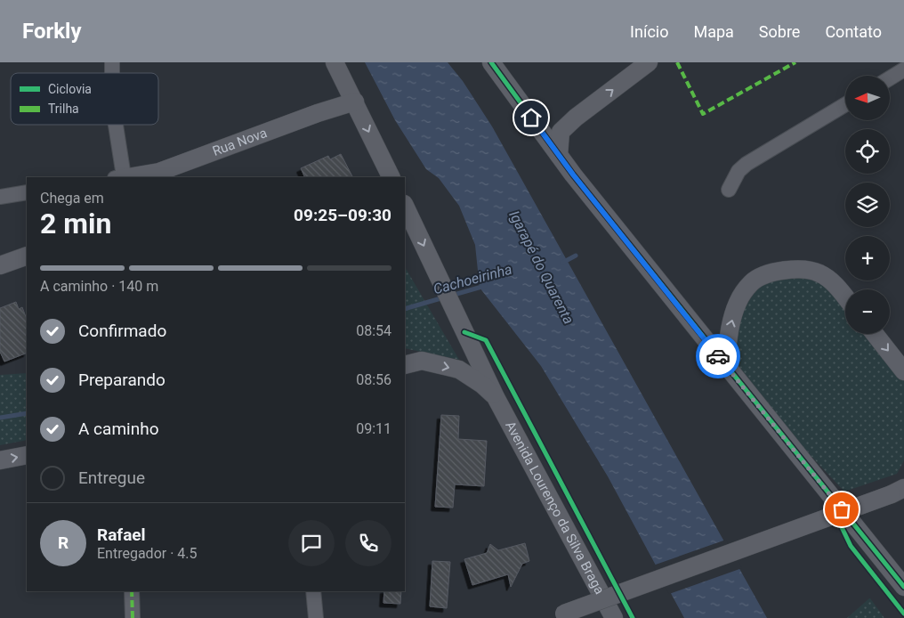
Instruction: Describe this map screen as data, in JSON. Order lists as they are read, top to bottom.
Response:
{
  "streets": {
    "street": ["Rua Nova", "Avenida Lourenço da Silva Braga"]
  },
  "one_way": ["Avenida Lourenço da Silva Braga"],
  "water": ["Igarapé do Quarenta", "Cachoeirinha"],
  "legend": ["Ciclovia", "Trilha"],
  "north": "left",
  "page": {
    "header": "Forkly",
    "nav": [
      "Início",
      "Mapa",
      "Sobre",
      "Contato"
    ],
    "map_buttons": ["+", "−"],
    "heading": ["2 min", "Chega em", "09:25–09:30"],
    "panel": ["Rafael", "Entregador · 4.5"],
    "bar": "A caminho · 140 m",
    "list": [
      ["Confirmado", "08:54"],
      ["Preparando", "08:56"],
      ["A caminho", "09:11"],
      "Entregue"
    ],
    "round": "R"
  }
}
